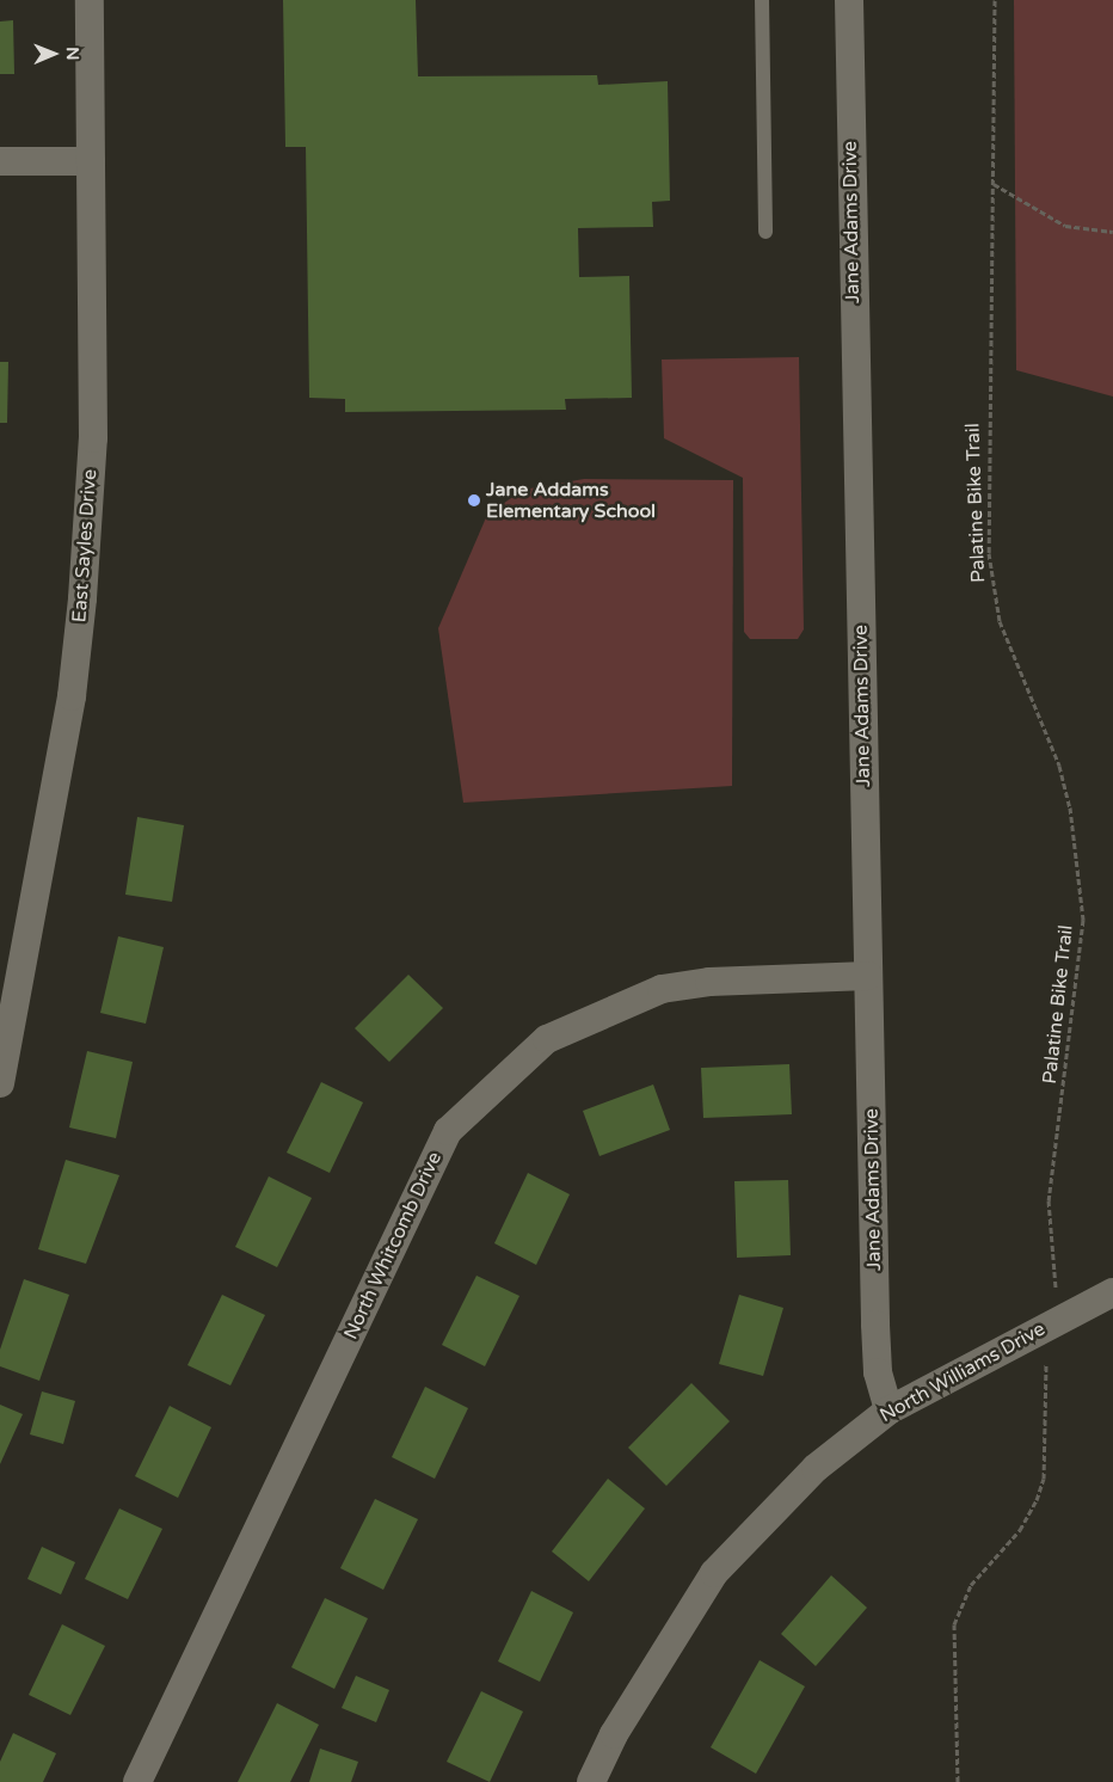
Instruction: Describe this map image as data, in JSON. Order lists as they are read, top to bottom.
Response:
{
  "streets": {
    "street": [
      "Jane Adams Drive",
      "East Sayles Drive",
      "North Whitcomb Drive",
      "North Williams Drive"
    ],
    "path": ["Palatine Bike Trail"]
  },
  "crossings": [
    ["Jane Adams Drive", "North Whitcomb Drive"],
    ["Jane Adams Drive", "North Williams Drive"],
    ["Palatine Bike Trail", "North Williams Drive"]
  ],
  "places": ["Jane Addams Elementary School"],
  "north": "right"
}
